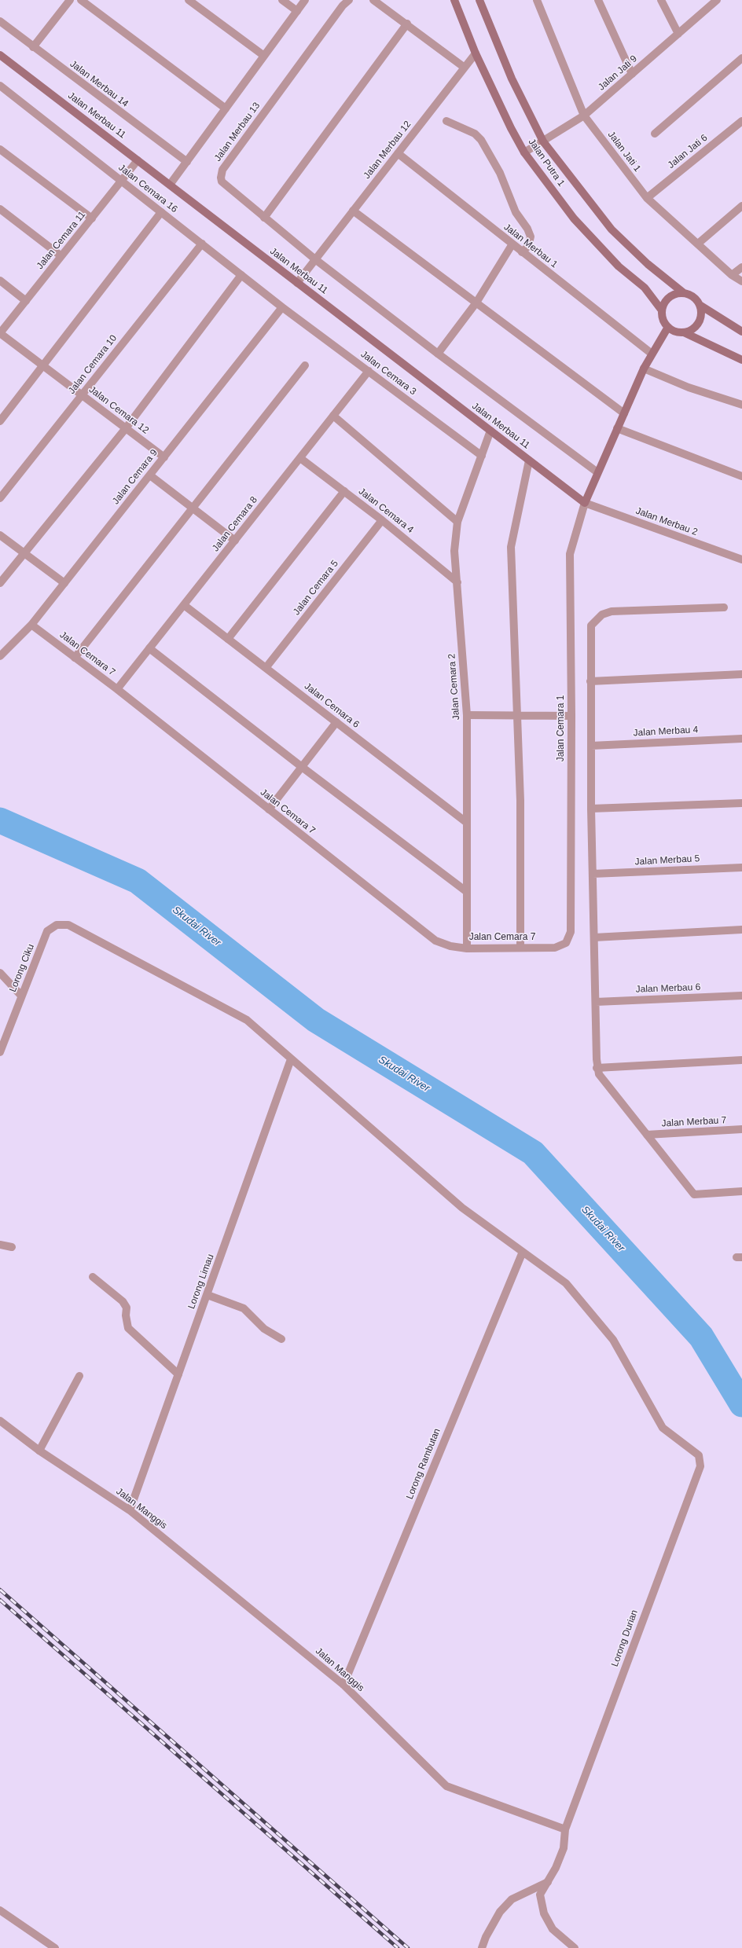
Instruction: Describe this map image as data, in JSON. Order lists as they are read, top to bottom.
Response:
{
  "streets": {
    "main road": ["Jalan Merbau 11", "Jalan Putra 1"],
    "street": [
      "Jalan Jati 9",
      "Jalan Merbau 14",
      "Jalan Merbau 13",
      "Jalan Merbau 12",
      "Jalan Jati 1",
      "Jalan Jati 6",
      "Jalan Cemara 16",
      "Jalan Cemara 11",
      "Jalan Merbau 1",
      "Jalan Cemara 10",
      "Jalan Cemara 3",
      "Jalan Cemara 12",
      "Jalan Cemara 9",
      "Jalan Cemara 4",
      "Jalan Merbau 2",
      "Jalan Cemara 8",
      "Jalan Cemara 5",
      "Jalan Cemara 7",
      "Jalan Cemara 2",
      "Jalan Cemara 6",
      "Jalan Cemara 1",
      "Jalan Merbau 4",
      "Jalan Merbau 5",
      "Lorong Ciku",
      "Jalan Merbau 6",
      "Jalan Merbau 7",
      "Lorong Limau",
      "Lorong Rambutan",
      "Jalan Manggis",
      "Lorong Durian"
    ]
  },
  "crossings": [
    ["Jalan Jati 9", "Jalan Jati 1"],
    ["Jalan Jati 9", "Jalan Putra 1"],
    ["Jalan Merbau 11", "Jalan Merbau 12"],
    ["Jalan Merbau 11", "Jalan Cemara 11"],
    ["Jalan Merbau 11", "Jalan Merbau 2"],
    ["Jalan Merbau 11", "Jalan Cemara 2"],
    ["Jalan Merbau 11", "Jalan Cemara 1"],
    ["Jalan Merbau 13", "Jalan Merbau 12"],
    ["Jalan Merbau 12", "Jalan Putra 1"],
    ["Jalan Merbau 12", "Jalan Merbau 1"],
    ["Jalan Jati 1", "Jalan Jati 6"],
    ["Jalan Cemara 16", "Jalan Cemara 11"],
    ["Jalan Cemara 16", "Jalan Cemara 10"],
    ["Jalan Cemara 16", "Jalan Cemara 3"],
    ["Jalan Cemara 16", "Jalan Cemara 9"],
    ["Jalan Cemara 11", "Jalan Cemara 12"],
    ["Jalan Cemara 10", "Jalan Cemara 12"],
    ["Jalan Cemara 3", "Jalan Cemara 9"],
    ["Jalan Cemara 3", "Jalan Cemara 8"],
    ["Jalan Cemara 3", "Jalan Cemara 2"],
    ["Jalan Cemara 12", "Jalan Cemara 9"],
    ["Jalan Cemara 9", "Jalan Cemara 7"],
    ["Jalan Cemara 4", "Jalan Cemara 8"],
    ["Jalan Cemara 4", "Jalan Cemara 5"],
    ["Jalan Cemara 4", "Jalan Cemara 2"],
    ["Jalan Merbau 2", "Jalan Cemara 1"],
    ["Jalan Cemara 8", "Jalan Cemara 7"],
    ["Jalan Cemara 8", "Jalan Cemara 6"],
    ["Jalan Cemara 5", "Jalan Cemara 6"],
    ["Jalan Cemara 7", "Jalan Cemara 2"],
    ["Jalan Cemara 7", "Jalan Cemara 1"],
    ["Jalan Cemara 2", "Jalan Cemara 6"],
    ["Lorong Ciku", "Lorong Limau"],
    ["Lorong Limau", "Jalan Manggis"],
    ["Lorong Rambutan", "Jalan Manggis"],
    ["Lorong Rambutan", "Lorong Durian"],
    ["Jalan Manggis", "Lorong Durian"]
  ],
  "water": ["Skudai River"]
}
